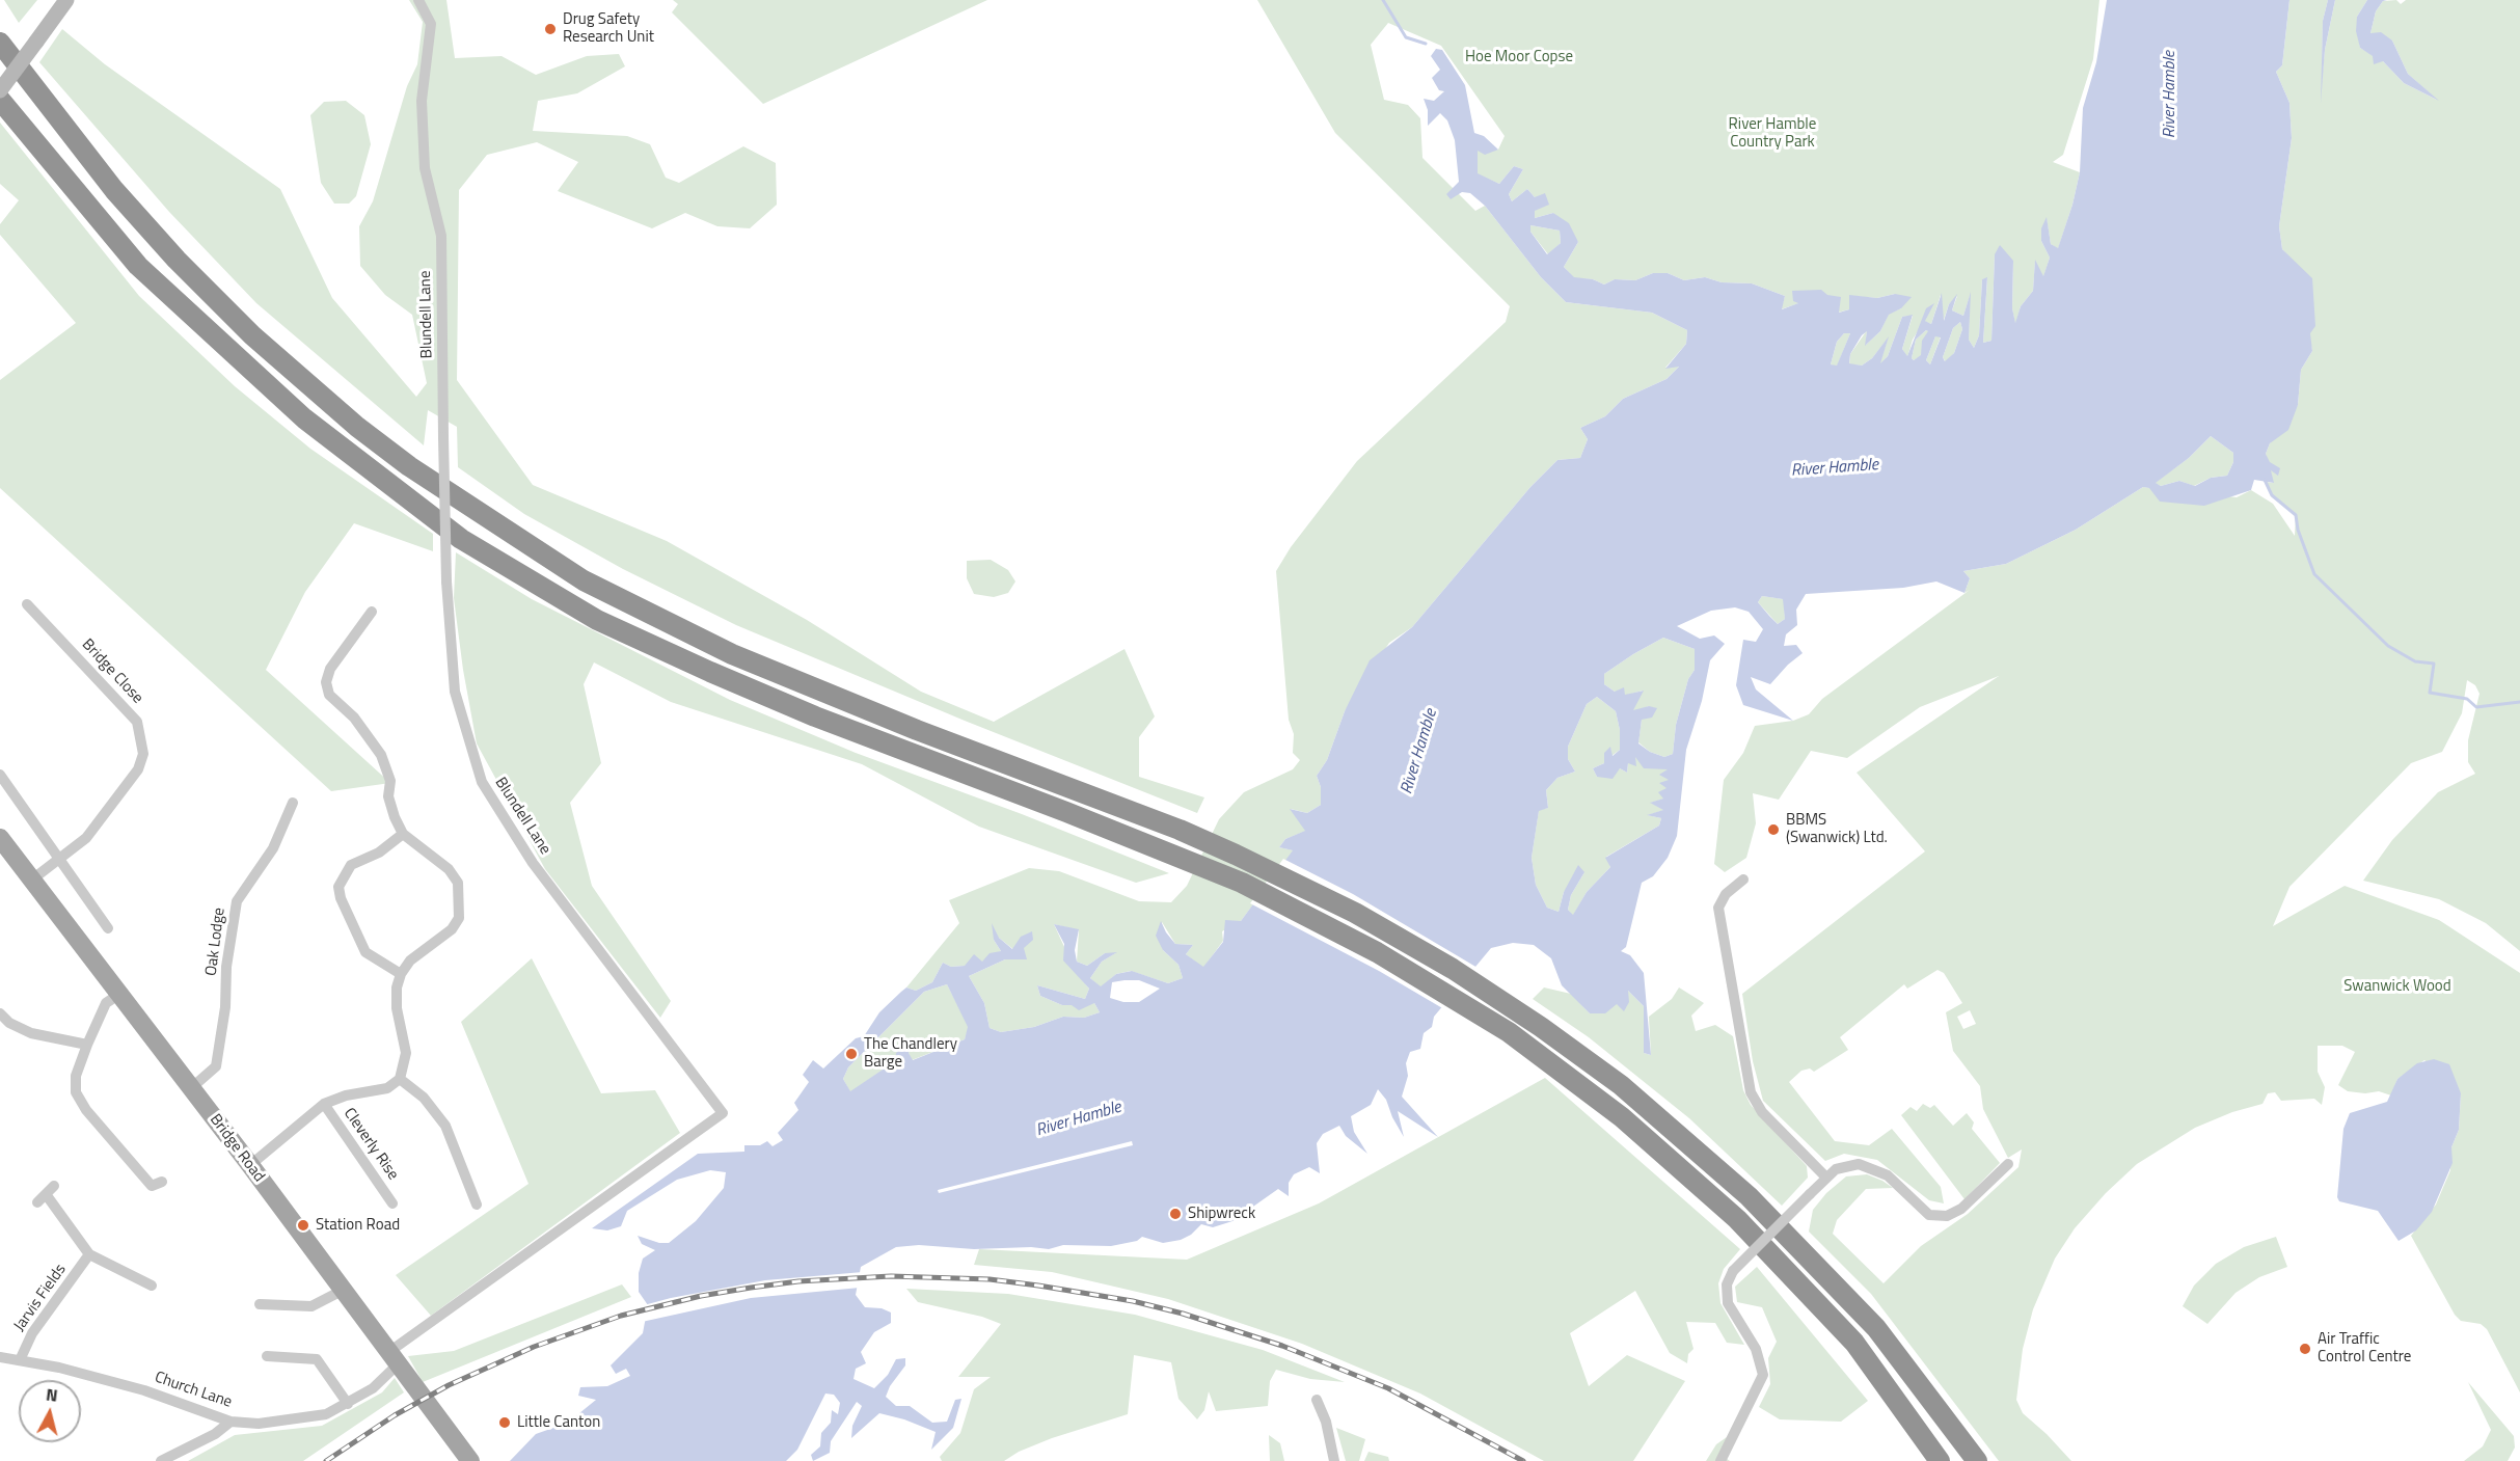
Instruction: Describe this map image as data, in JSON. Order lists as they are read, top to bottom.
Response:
{
  "streets": {
    "main road": ["Bridge Road"],
    "street": [
      "Blundell Lane",
      "Bridge Close",
      "Oak Lodge",
      "Cleverly Rise",
      "Jarvis Fields",
      "Church Lane"
    ]
  },
  "crossings": [
    ["Blundell Lane", "Bridge Road"],
    ["Blundell Lane", "Church Lane"],
    ["Bridge Close", "Bridge Road"],
    ["Oak Lodge", "Bridge Road"],
    ["Cleverly Rise", "Bridge Road"],
    ["Bridge Road", "Church Lane"],
    ["Jarvis Fields", "Church Lane"]
  ],
  "water": ["River Hamble"],
  "parks": ["Hoe Moor Copse", "River Hamble Country Park", "Swanwick Wood"],
  "places": [
    "Drug Safety Research Unit",
    "BBMS (Swanwick) Ltd.",
    "The Chandlery Barge",
    "Shipwreck",
    "Station Road",
    "Air Traffic Control Centre",
    "Little Canton"
  ],
  "north": "top"
}
